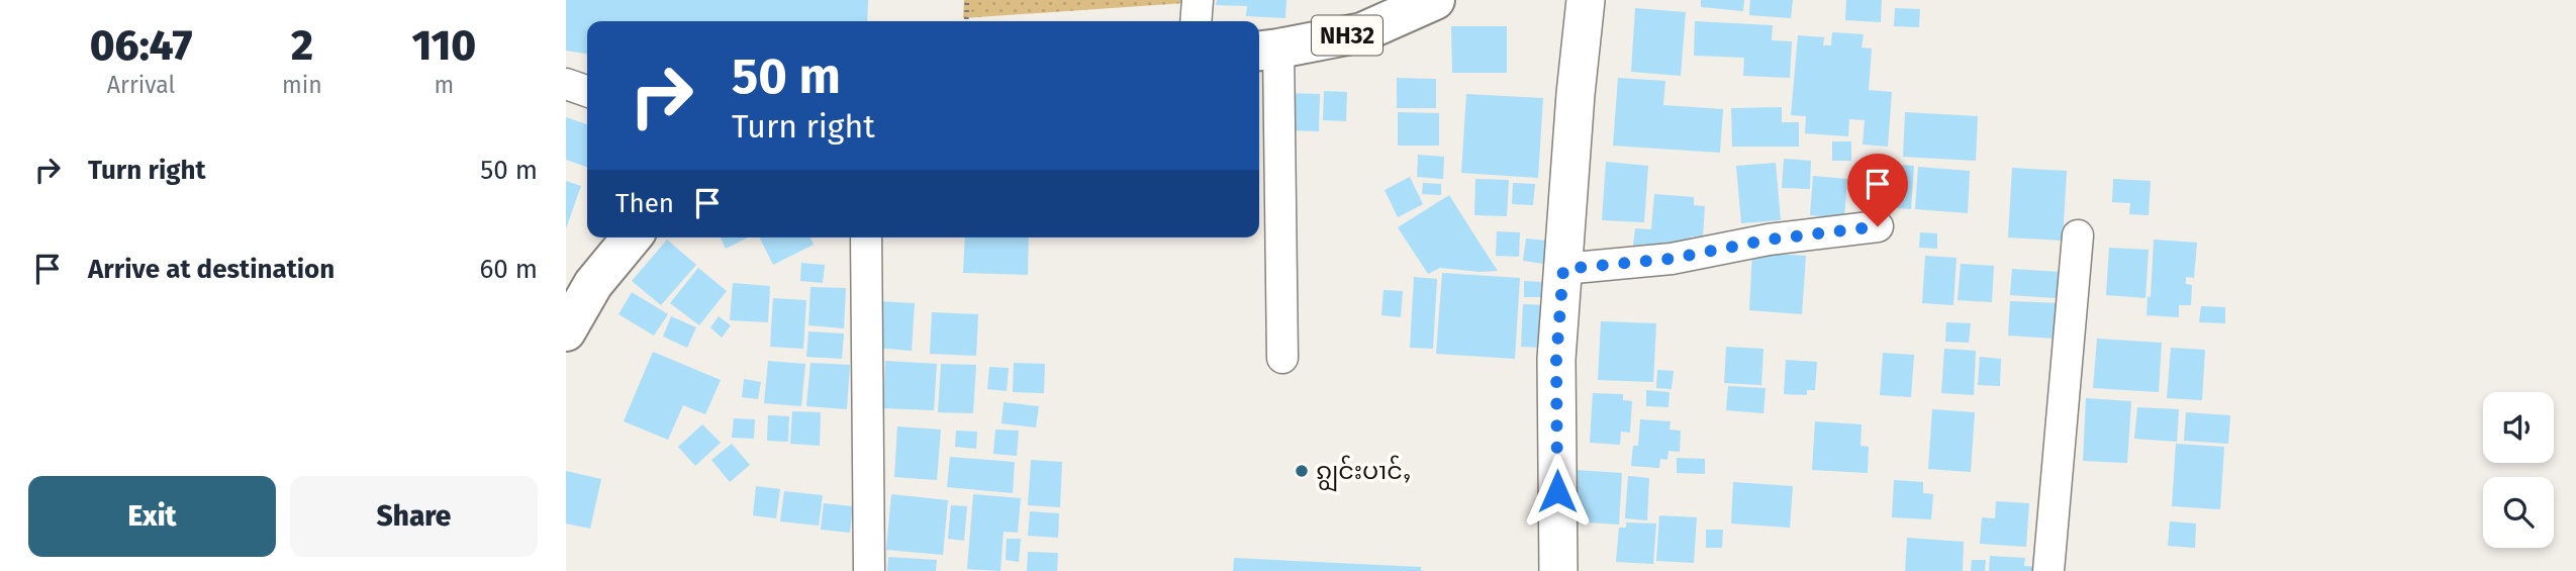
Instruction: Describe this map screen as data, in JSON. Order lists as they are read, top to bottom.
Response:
{
  "streets": {
    "highway": ["NH32"]
  },
  "places": ["ၵျွင်းပၢင်ႇ"],
  "page": {
    "eta": [
      "06:47",
      "Arrival",
      "2",
      "min",
      "110",
      "m"
    ],
    "turn": ["50 m", "Turn right"],
    "list": [
      {
        "name": "Turn right",
        "value": "50 m"
      },
      {
        "name": "Arrive at destination",
        "value": "60 m"
      }
    ],
    "then": "Then",
    "buttons": ["Exit", "Share"]
  }
}
